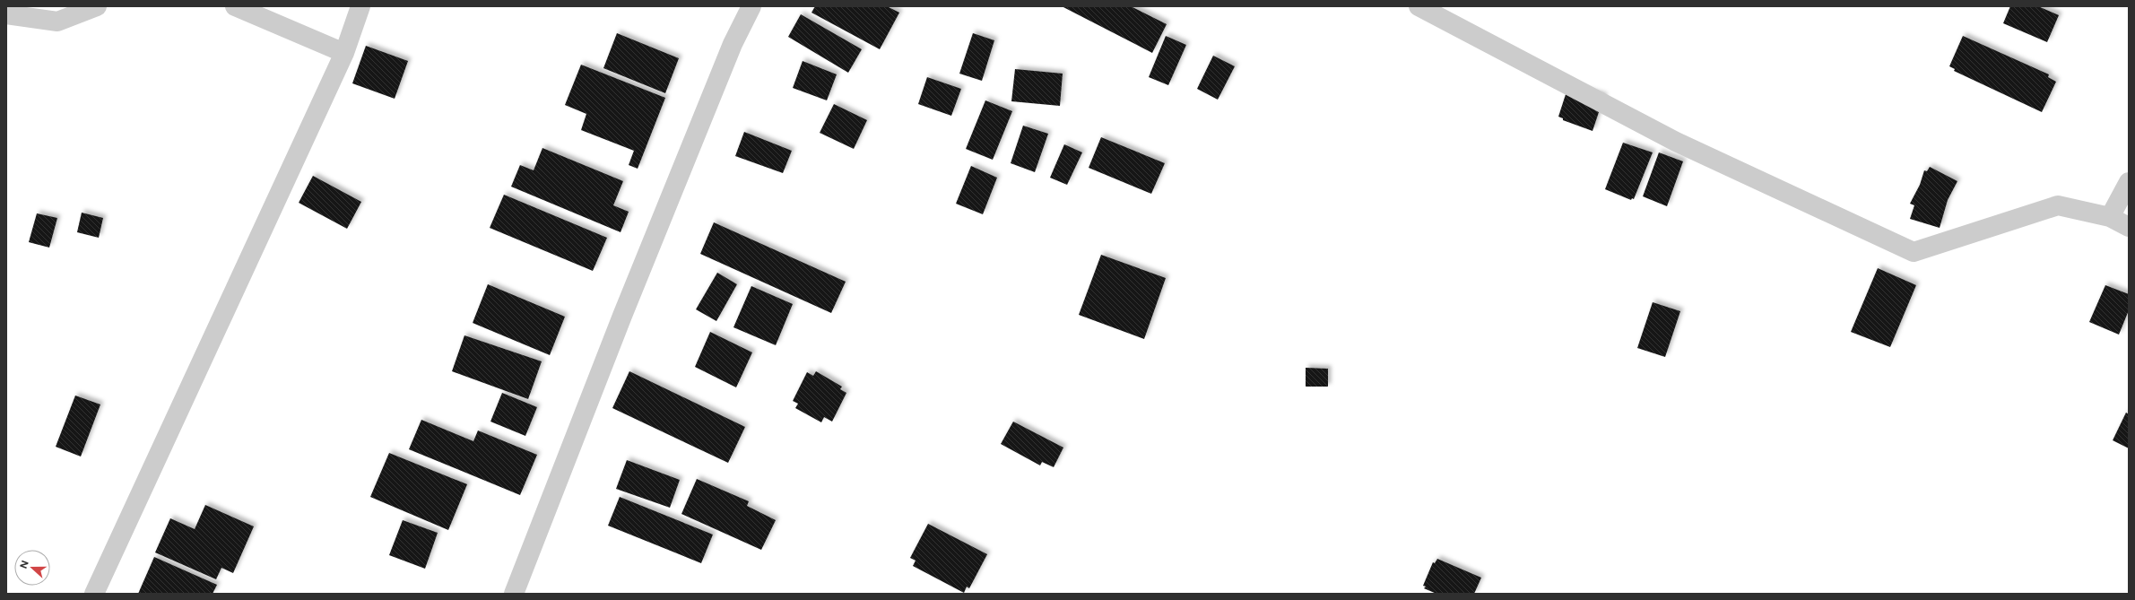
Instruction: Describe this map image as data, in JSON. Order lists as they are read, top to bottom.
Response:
{
  "north": "left"
}
